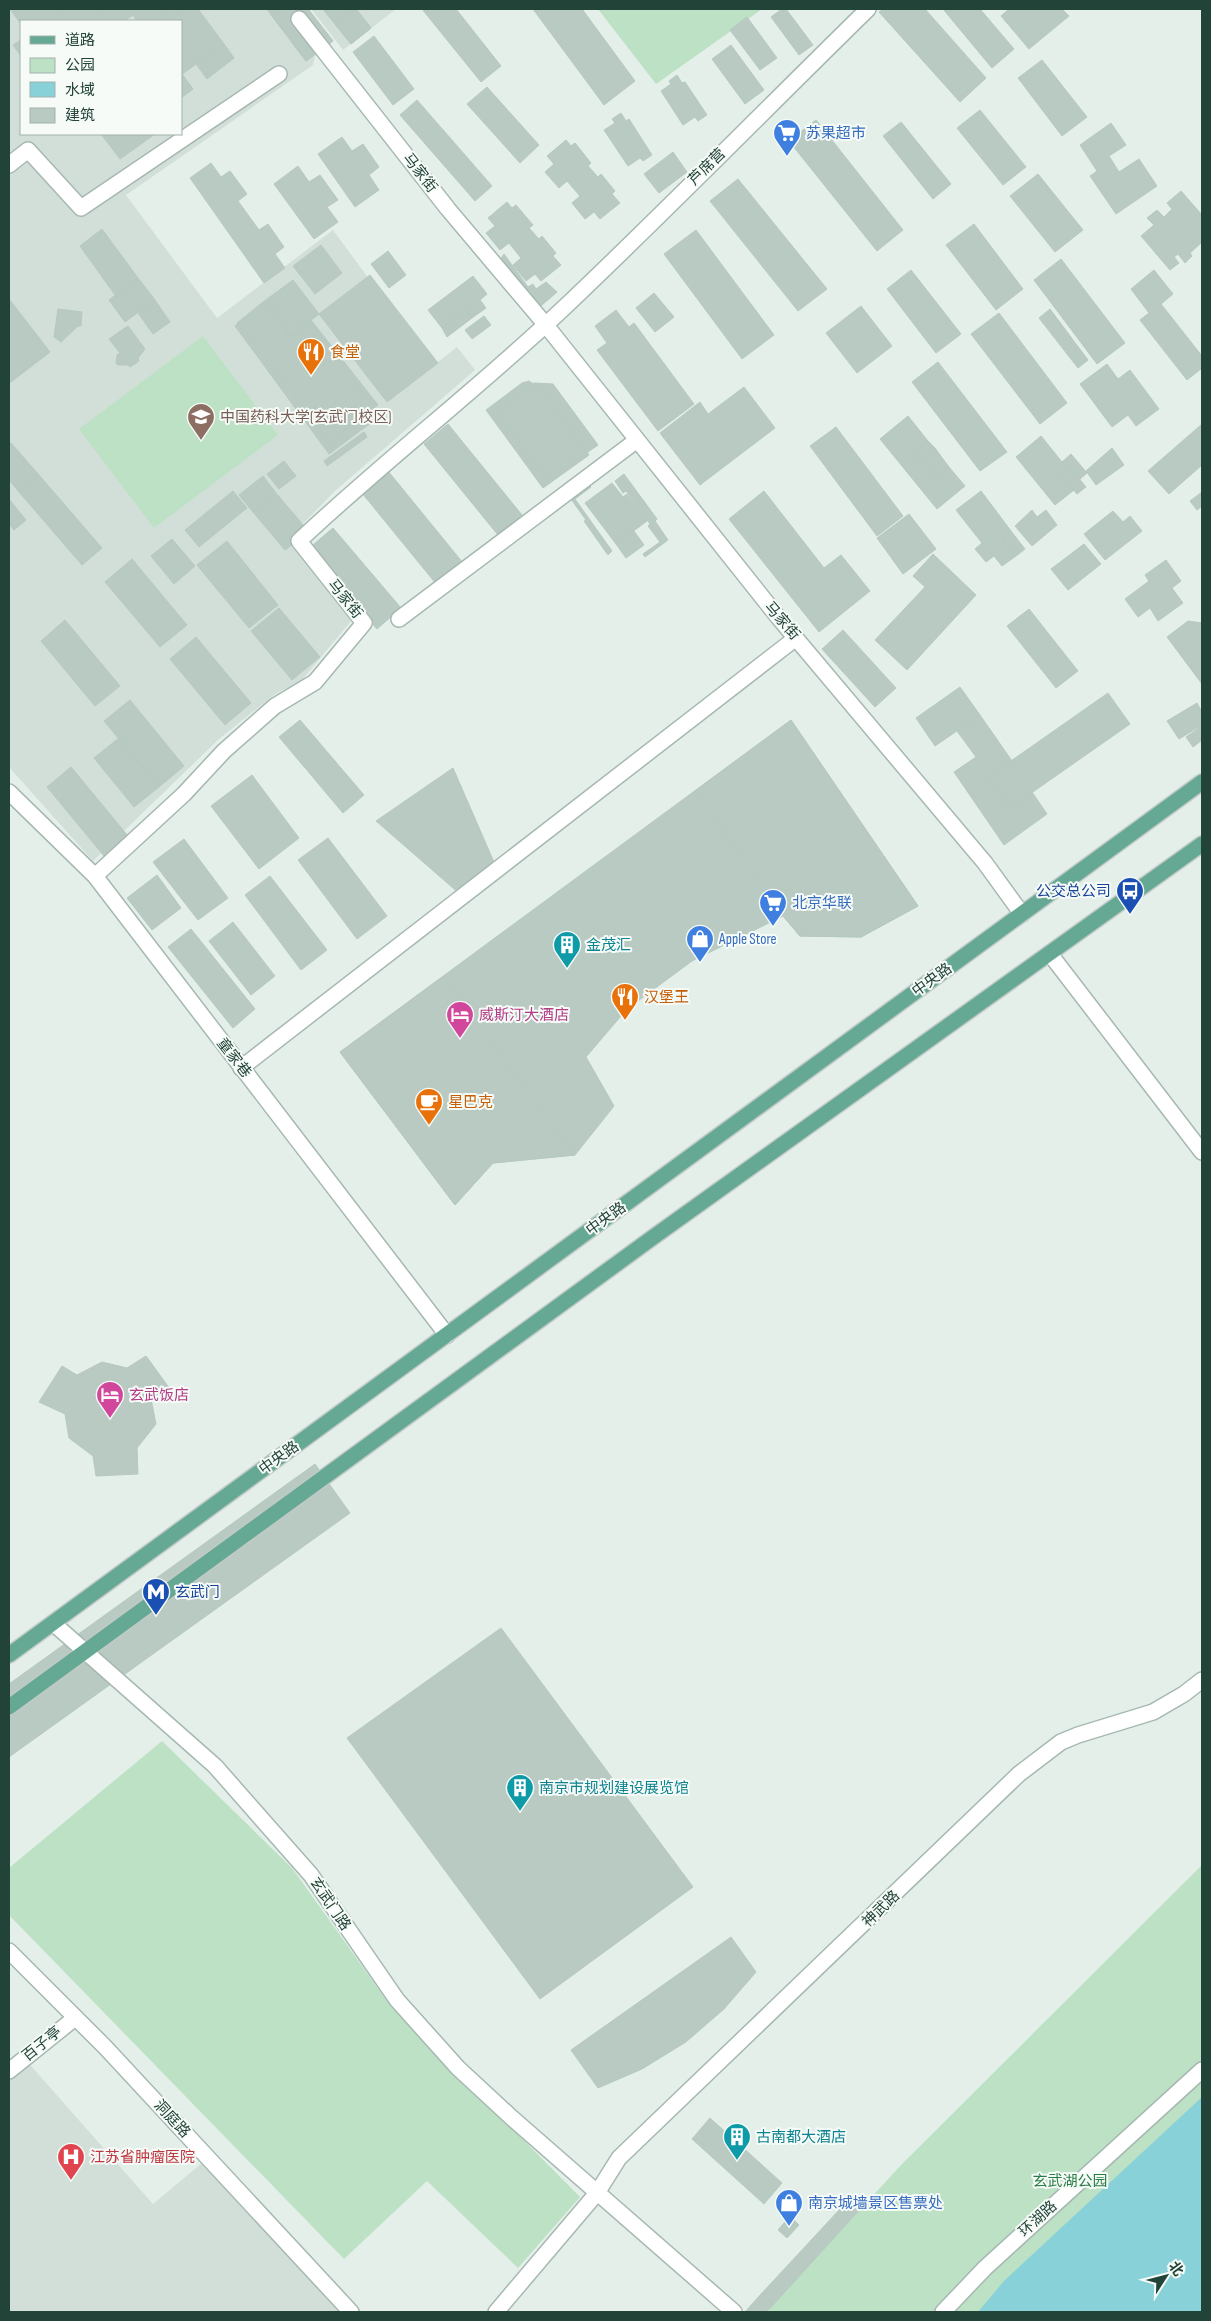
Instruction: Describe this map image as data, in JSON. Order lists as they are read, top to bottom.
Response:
{
  "streets": {
    "main road": ["中央路"],
    "street": [
      "芦席营",
      "马家街",
      "童家巷",
      "玄武门路",
      "神武路",
      "百子亭",
      "洞庭路",
      "环湖路"
    ]
  },
  "crossings": [
    ["芦席营", "马家街"],
    ["马家街", "中央路"],
    ["马家街", "童家巷"],
    ["中央路", "童家巷"],
    ["中央路", "玄武门路"],
    ["玄武门路", "神武路"],
    ["百子亭", "洞庭路"]
  ],
  "parks": ["玄武湖公园"],
  "places": {
    "supermarket": ["苏果超市", "北京华联"],
    "restaurant": ["食堂", "汉堡王"],
    "school or university": ["中国药科大学(玄武门校区)"],
    "bus stop": ["公交总公司"],
    "shop": ["Apple Store", "南京城墙景区售票处"],
    "building": ["金茂汇", "南京市规划建设展览馆", "古南都大酒店"],
    "hotel": ["威斯汀大酒店", "玄武饭店"],
    "cafe": ["星巴克"],
    "metro station": ["玄武门"],
    "hospital": ["江苏省肿瘤医院"]
  },
  "legend": [
    "道路",
    "公园",
    "水域",
    "建筑"
  ],
  "north": "top right"
}
